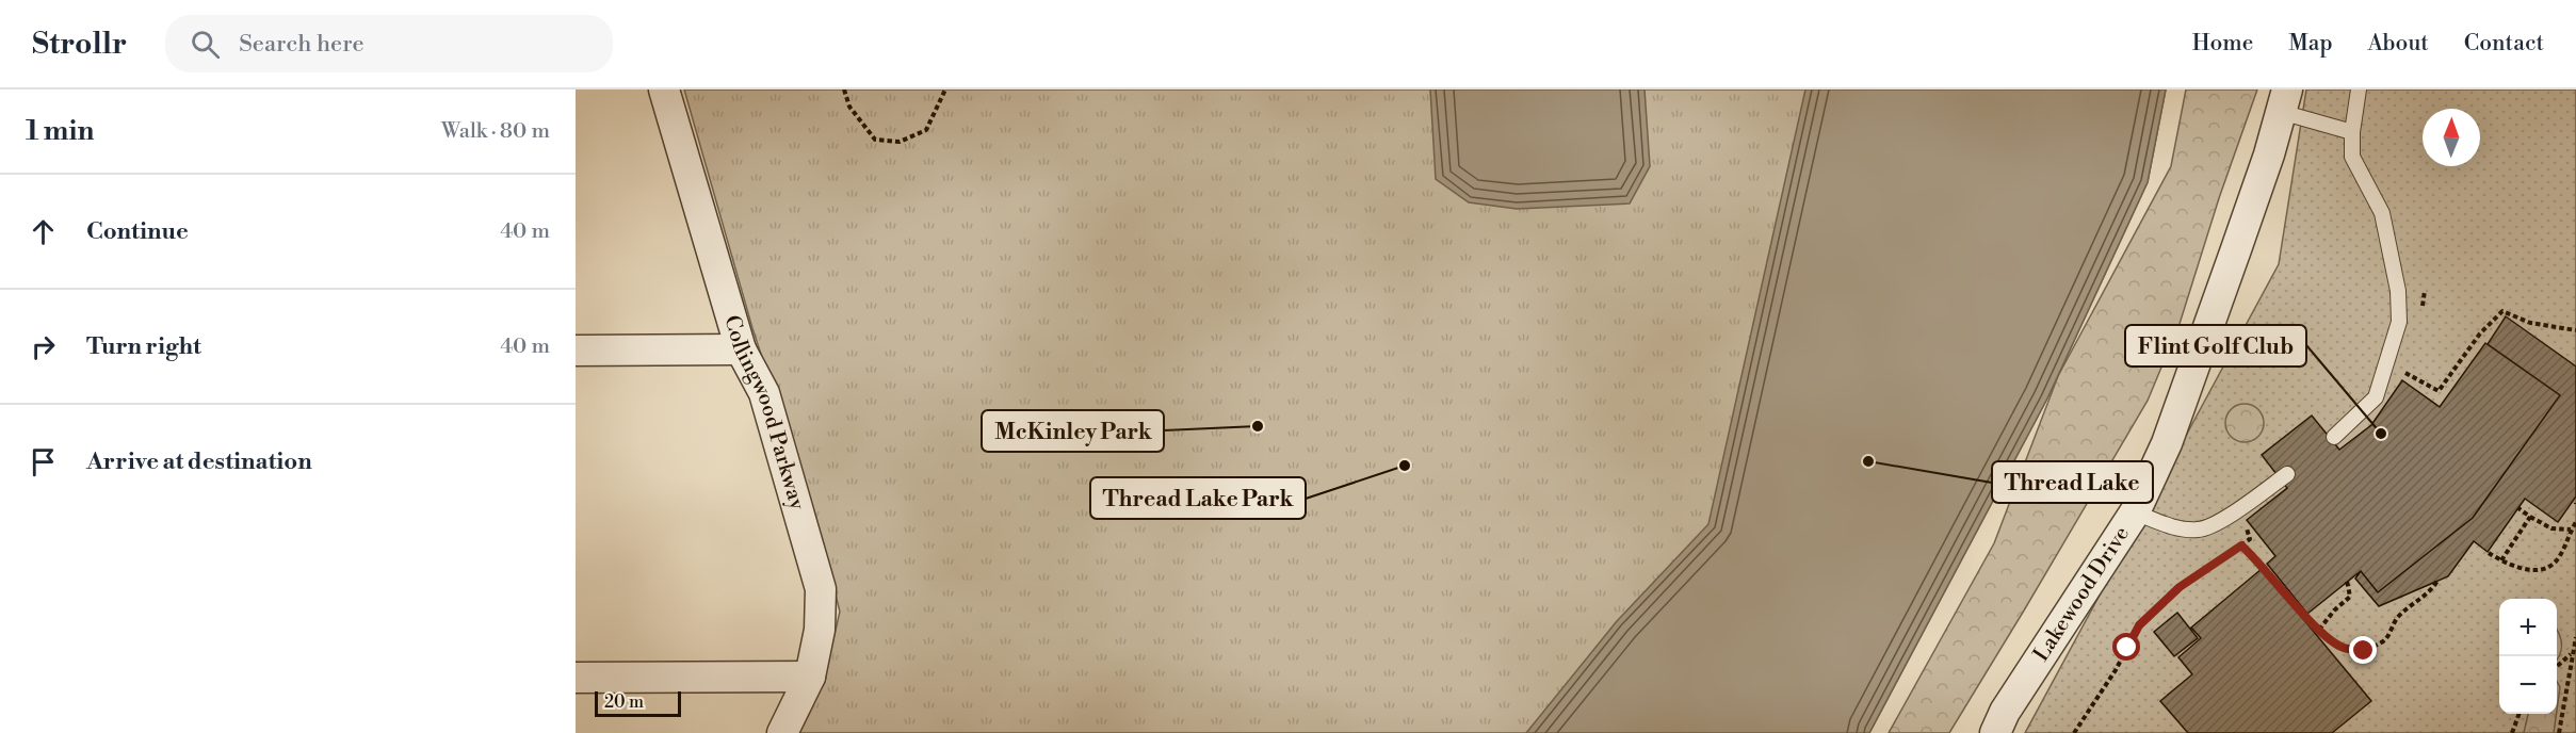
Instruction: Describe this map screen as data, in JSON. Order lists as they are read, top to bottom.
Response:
{
  "streets": {
    "street": ["Collingwood Parkway", "Lakewood Drive"]
  },
  "places": [
    "McKinley Park",
    "Flint Golf Club",
    "Thread Lake",
    "Thread Lake Park"
  ],
  "scale_bar": "20 m",
  "north": "top",
  "page": {
    "header": "Strollr",
    "search": "Search here",
    "nav": [
      "Home",
      "Map",
      "About",
      "Contact"
    ],
    "heading": ["1 min", "Walk · 80 m"],
    "list": [
      ["Continue", "40 m"],
      ["Turn right", "40 m"],
      "Arrive at destination"
    ],
    "map_buttons": ["+", "−"],
    "scale": "20 m"
  }
}
